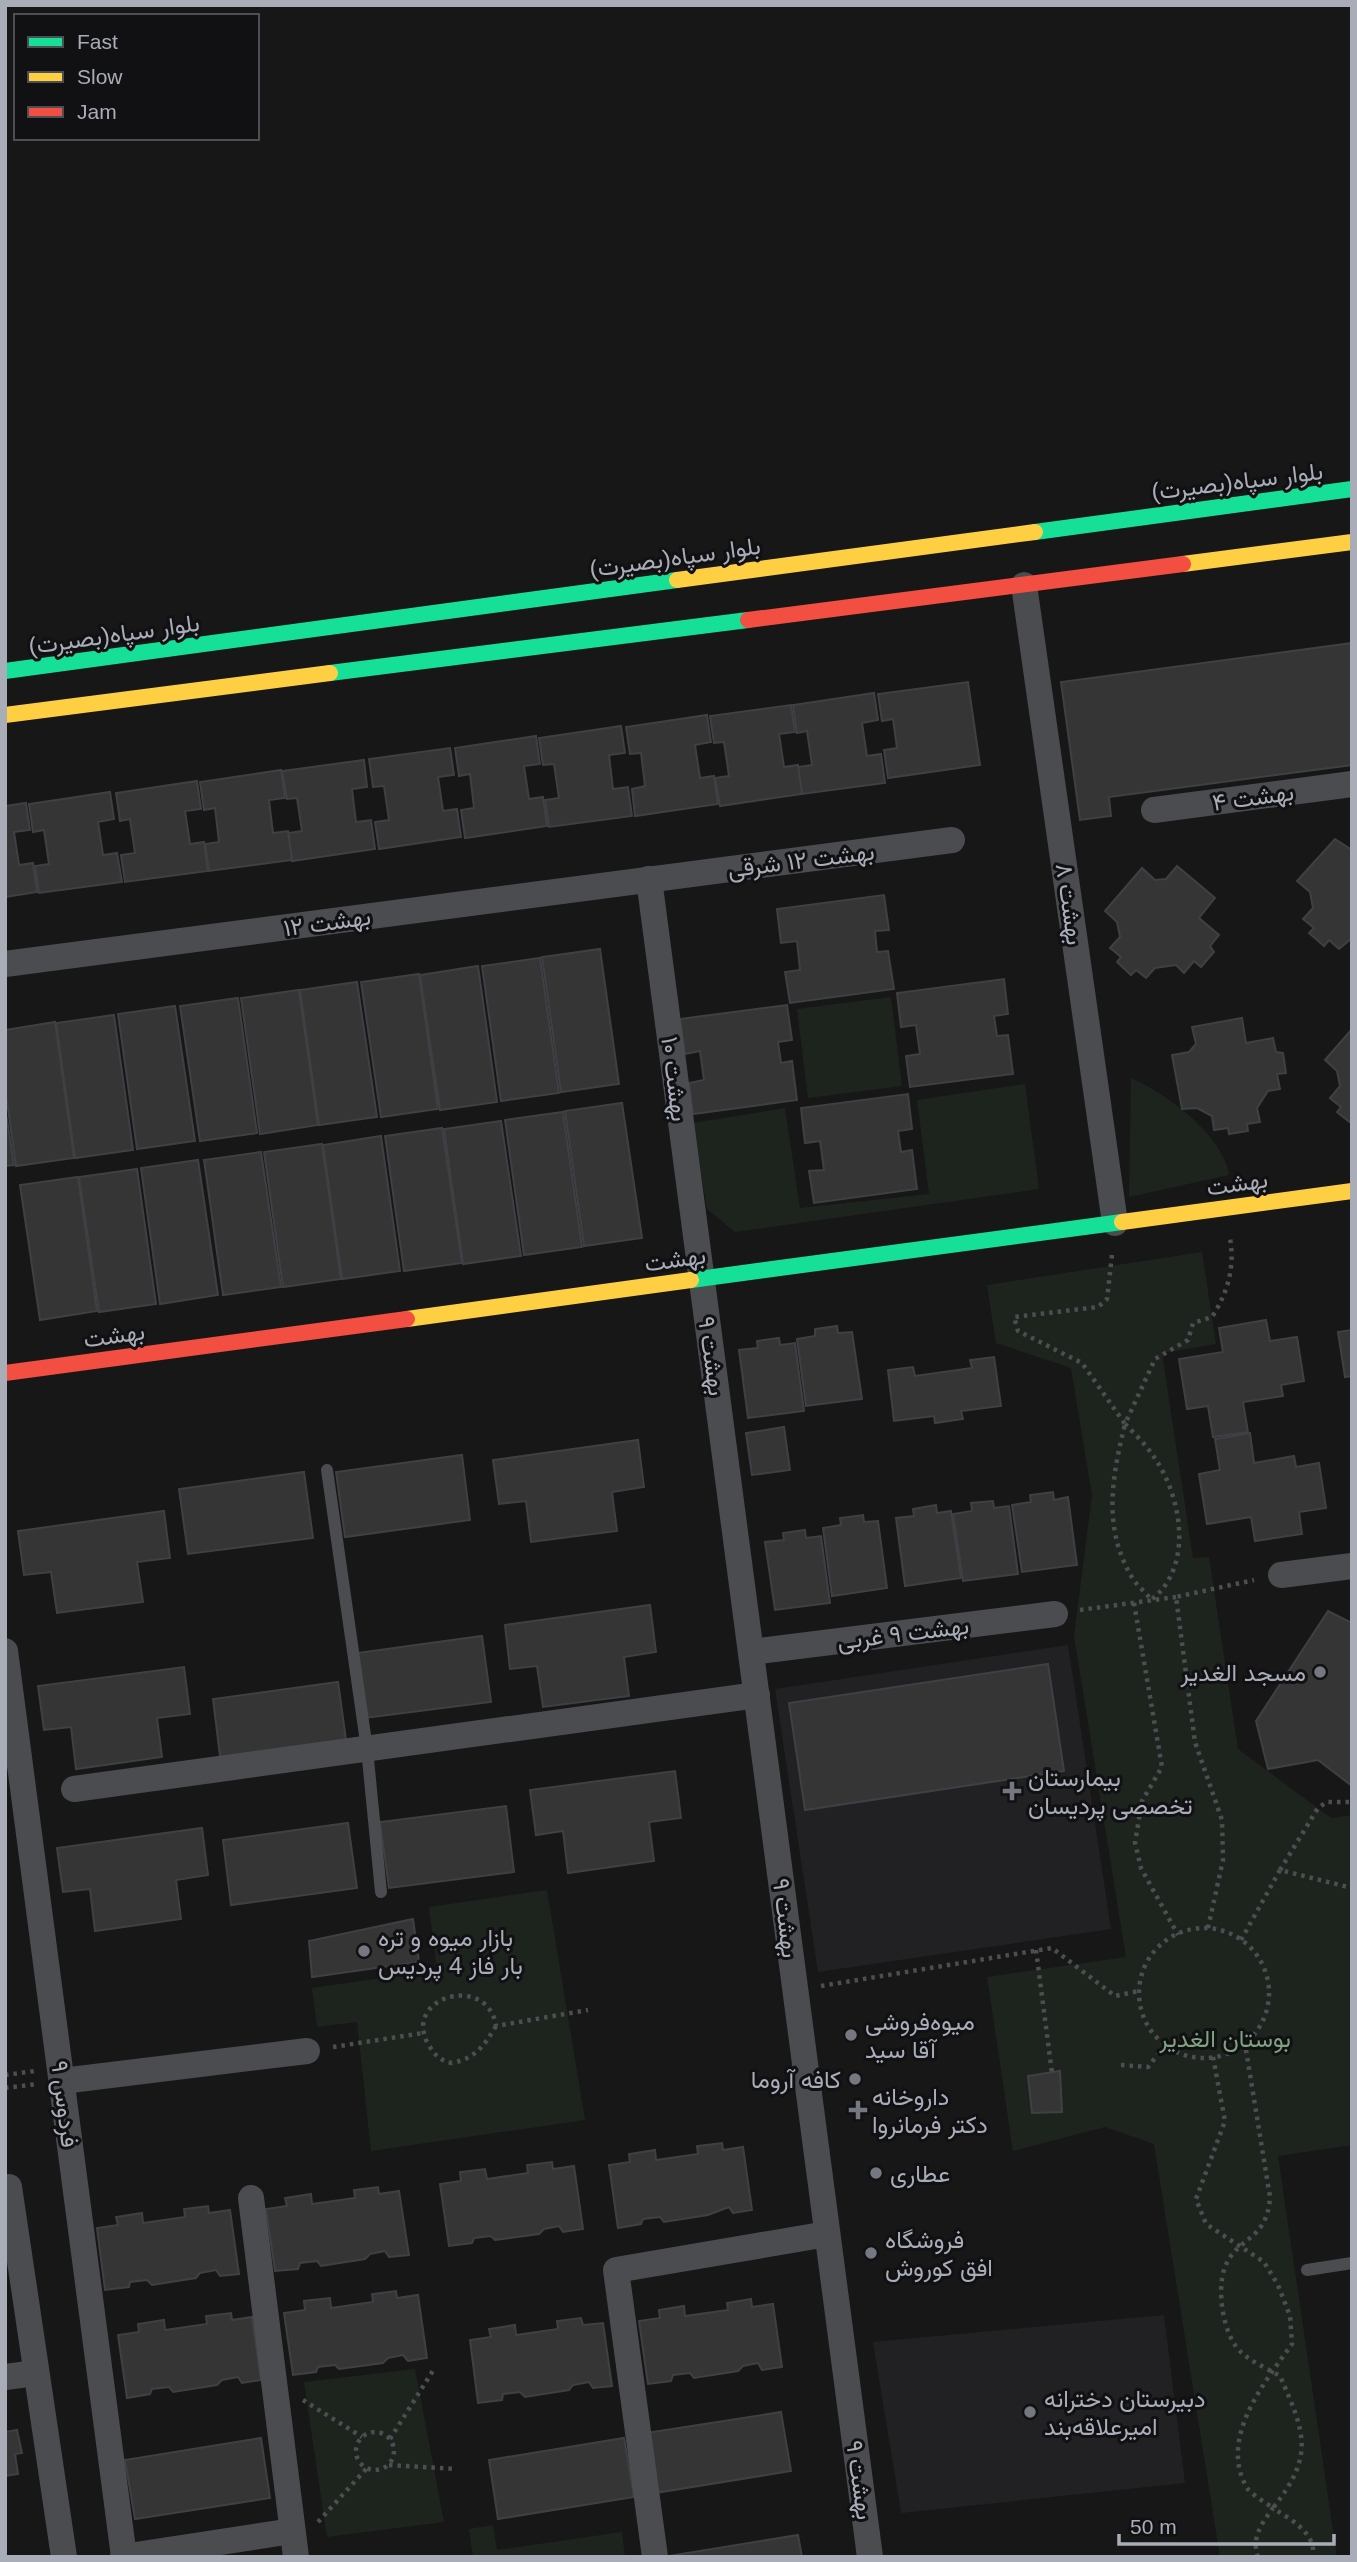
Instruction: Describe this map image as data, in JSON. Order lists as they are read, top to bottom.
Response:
{
  "streets": {
    "main road": ["بلوار سپاه(بصیرت)", "بهشت"],
    "street": [
      "بهشت ۴",
      "بهشت ۱۲ شرقی",
      "بهشت ۸",
      "بهشت ۱۲",
      "بهشت ۱۰",
      "بهشت ۹",
      "بهشت ۹ غربی",
      "فردوس ۹"
    ]
  },
  "crossings": [
    ["بهشت ۱۲ شرقی", "بهشت ۱۲"],
    ["بهشت ۱۲ شرقی", "بهشت ۱۰"],
    ["بهشت ۸", "بهشت"],
    ["بهشت ۱۲", "بهشت ۱۰"],
    ["بهشت ۱۰", "بهشت"],
    ["بهشت ۱۰", "بهشت ۹"],
    ["بهشت", "بهشت ۹"],
    ["بهشت ۹", "بهشت ۹ غربی"]
  ],
  "parks": ["بوستان الغدیر"],
  "places": {
    "other": [
      "مسجد الغدیر",
      "بازار میوه و تره بار فاز 4 پردیس",
      "میوه‌فروشی آقا سید",
      "کافه آروما",
      "عطاری",
      "فروشگاه افق کوروش",
      "دبیرستان دخترانه امیرعلاقه‌بند"
    ],
    "health": ["بیمارستان تخصصی پردیسان", "داروخانه دکتر فرمانروا"]
  },
  "legend": ["Fast", "Slow", "Jam"],
  "scale_bar": "50 m"
}
